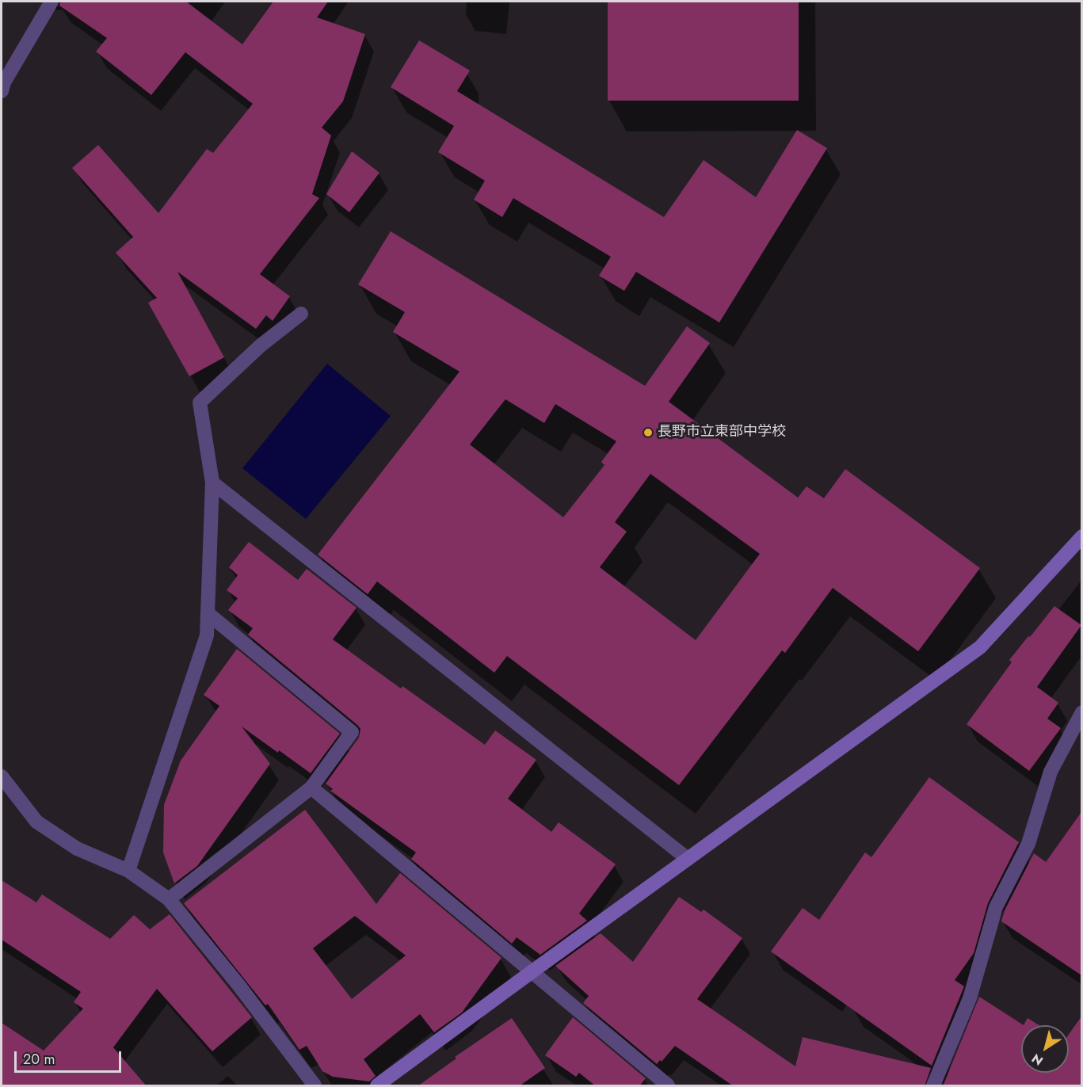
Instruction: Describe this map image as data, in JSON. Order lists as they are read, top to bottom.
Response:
{
  "places": ["長野市立東部中学校"],
  "scale_bar": "20 m",
  "north": "bottom left"
}
